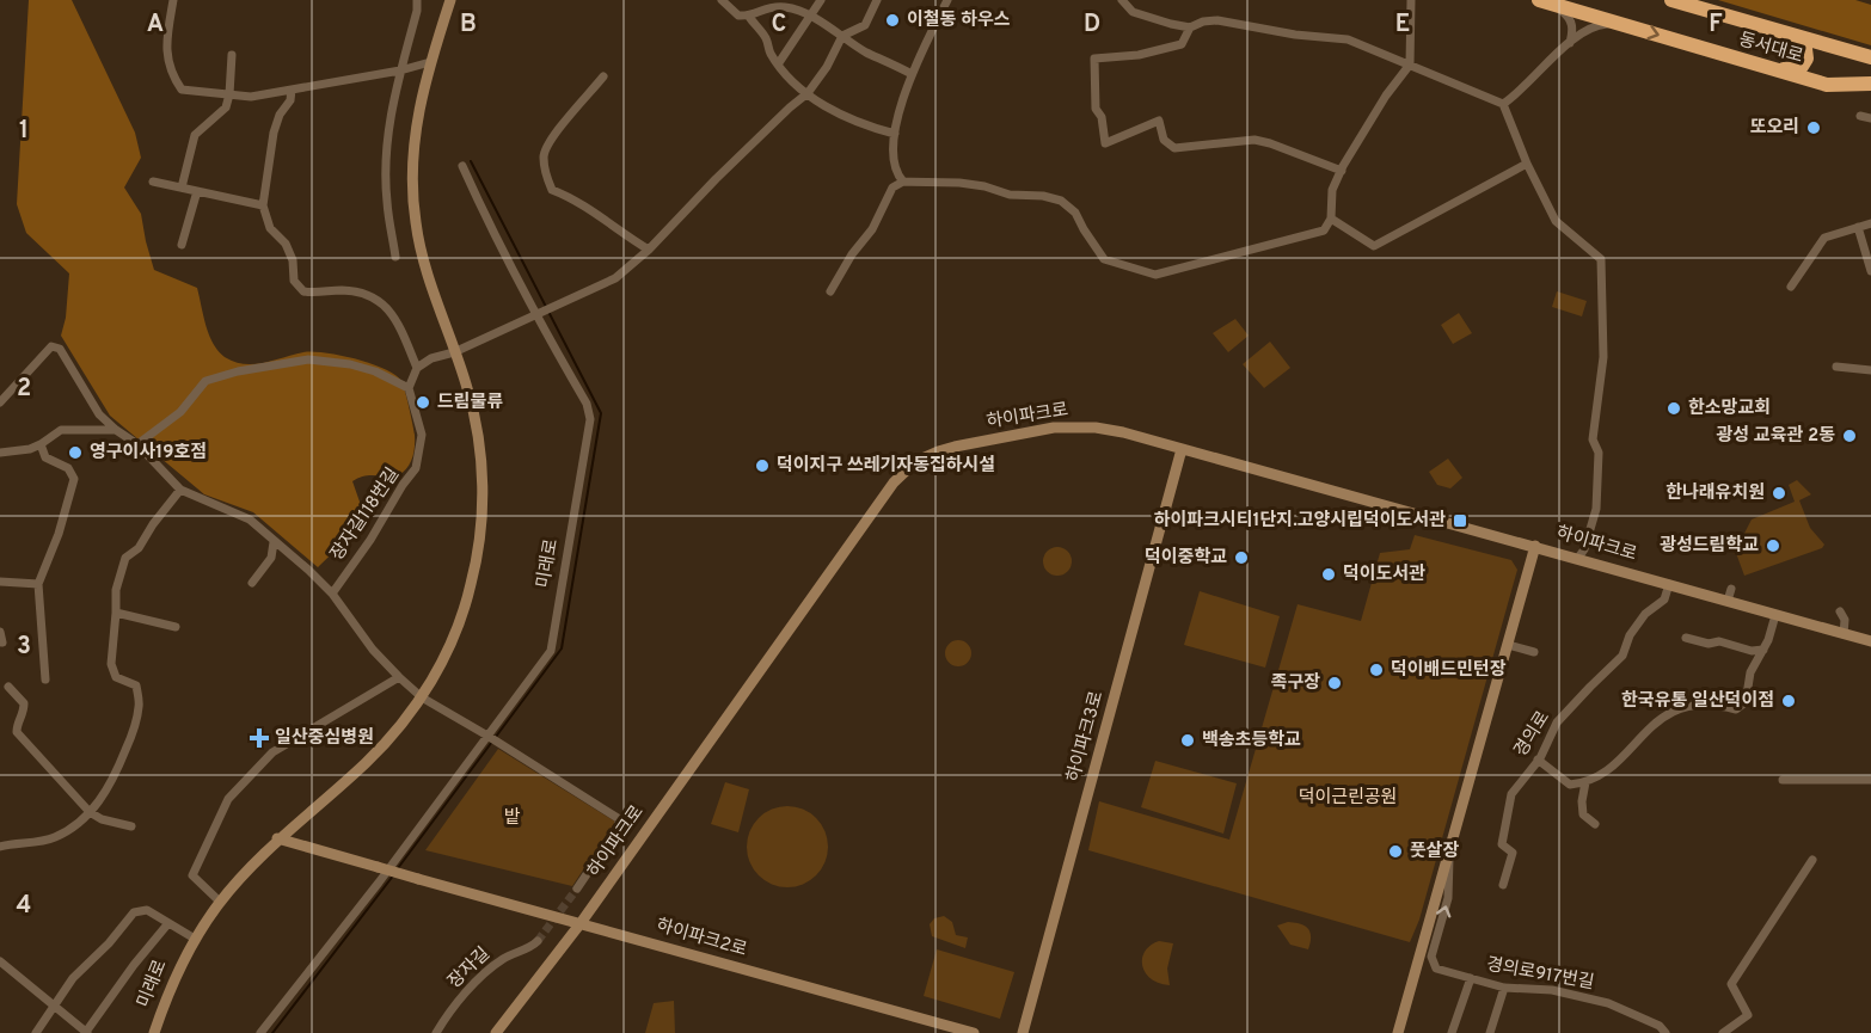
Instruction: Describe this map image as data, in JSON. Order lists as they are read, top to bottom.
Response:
{
  "streets": {
    "highway": ["동서대로"],
    "street": [
      "하이파크로",
      "장자길118번길",
      "미래로",
      "경의로",
      "하이파크3로",
      "하이파크2로",
      "장자길",
      "경의로917번길"
    ]
  },
  "crossings": [
    ["하이파크로", "경의로"],
    ["하이파크로", "하이파크3로"],
    ["하이파크로", "하이파크2로"],
    ["장자길118번길", "미래로"],
    ["미래로", "하이파크2로"]
  ],
  "parks": ["덕이근린공원", "밭"],
  "places": {
    "other": [
      "이철동 하우스",
      "또오리",
      "드림물류",
      "한소망교회",
      "광성 교육관 2동",
      "영구이사19호점",
      "덕이지구 쓰레기자동집하시설",
      "한나래유치원",
      "광성드림학교",
      "덕이중학교",
      "덕이도서관",
      "덕이배드민턴장",
      "족구장",
      "한국유통 일산덕이점",
      "백송초등학교",
      "풋살장"
    ],
    "transit": ["하이파크시티1단지.고양시립덕이도서관"],
    "health": ["일산중심병원"]
  },
  "grid": {
    "columns": [
      "A",
      "B",
      "C",
      "D",
      "E",
      "F"
    ],
    "rows": [
      "1",
      "2",
      "3",
      "4"
    ]
  }
}
